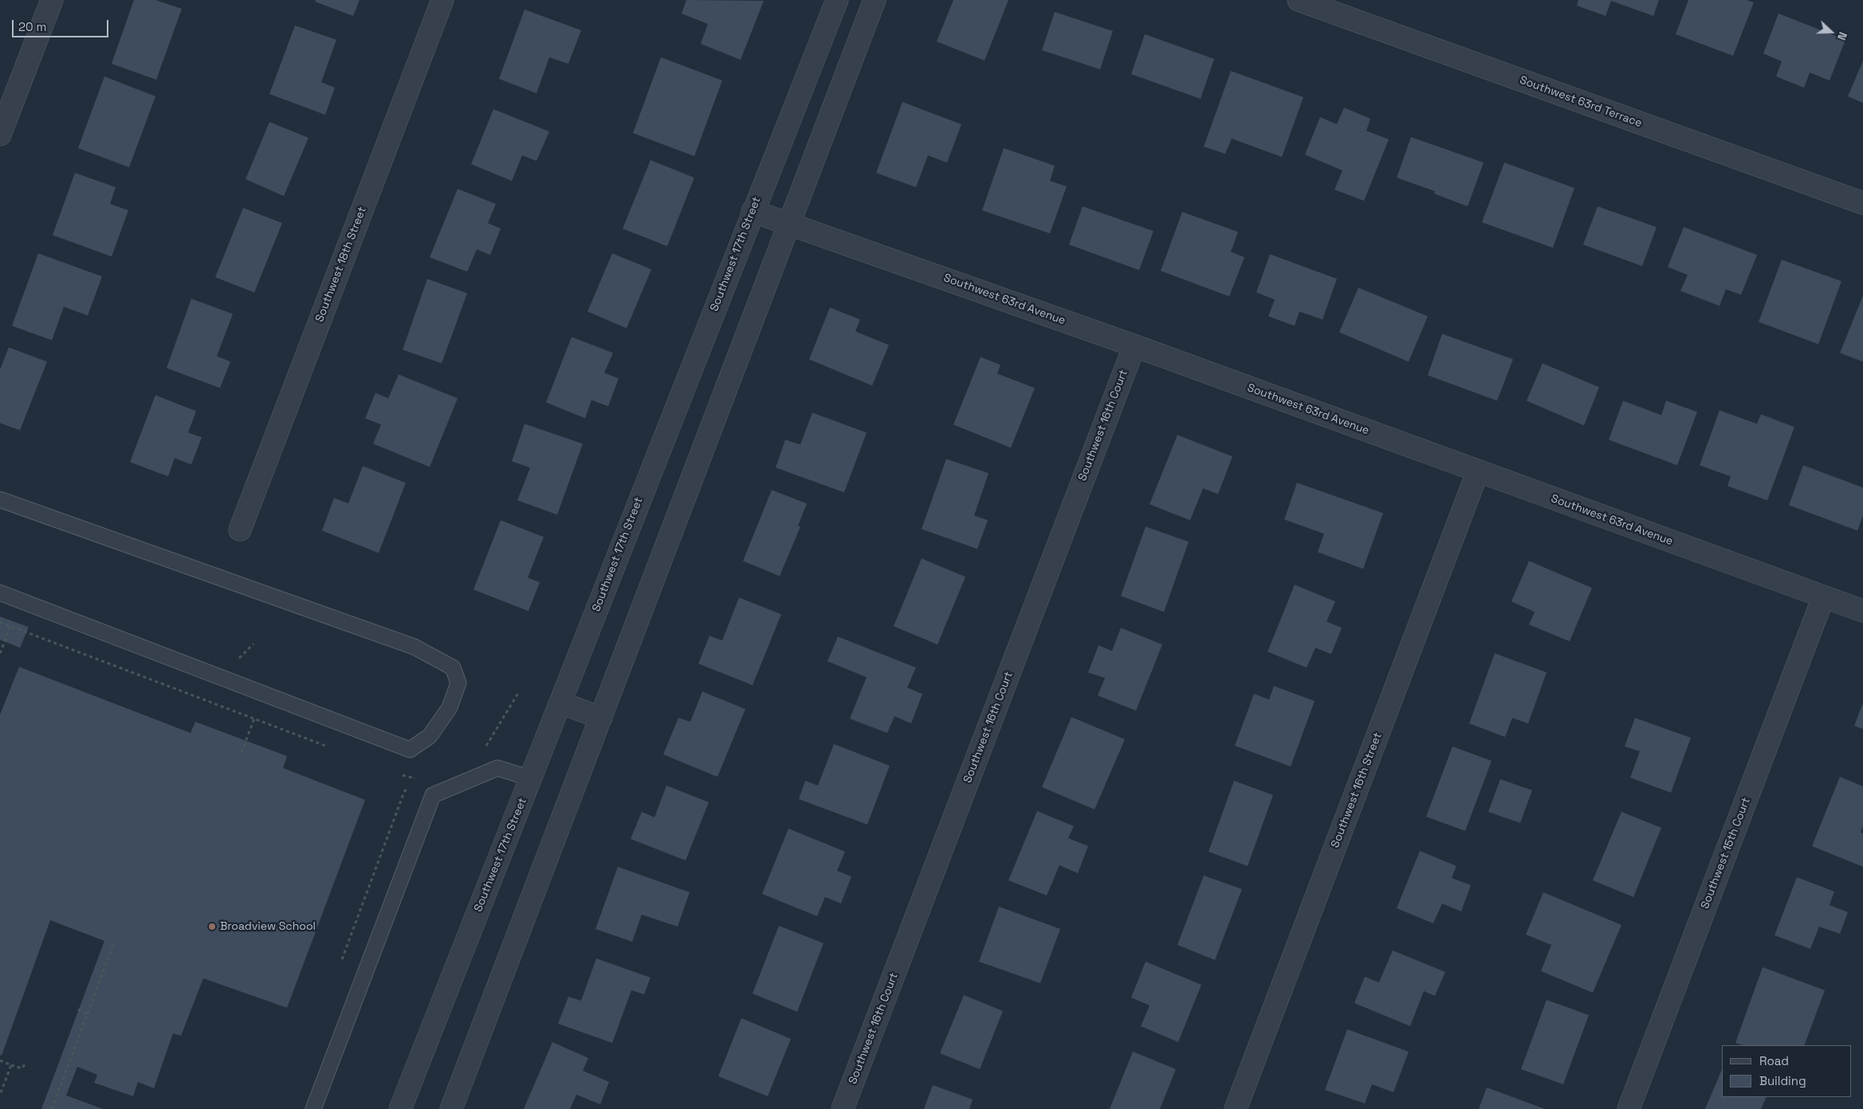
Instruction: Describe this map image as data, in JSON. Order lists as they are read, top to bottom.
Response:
{
  "streets": {
    "street": [
      "Southwest 63rd Terrace",
      "Southwest 17th Street",
      "Southwest 18th Street",
      "Southwest 63rd Avenue",
      "Southwest 16th Court",
      "Southwest 16th Street",
      "Southwest 15th Court"
    ]
  },
  "crossings": [
    ["Southwest 17th Street", "Southwest 63rd Avenue"],
    ["Southwest 63rd Avenue", "Southwest 16th Court"],
    ["Southwest 63rd Avenue", "Southwest 16th Street"],
    ["Southwest 63rd Avenue", "Southwest 15th Court"]
  ],
  "places": ["Broadview School"],
  "legend": ["Road", "Building"],
  "scale_bar": "20 m",
  "north": "right"
}
